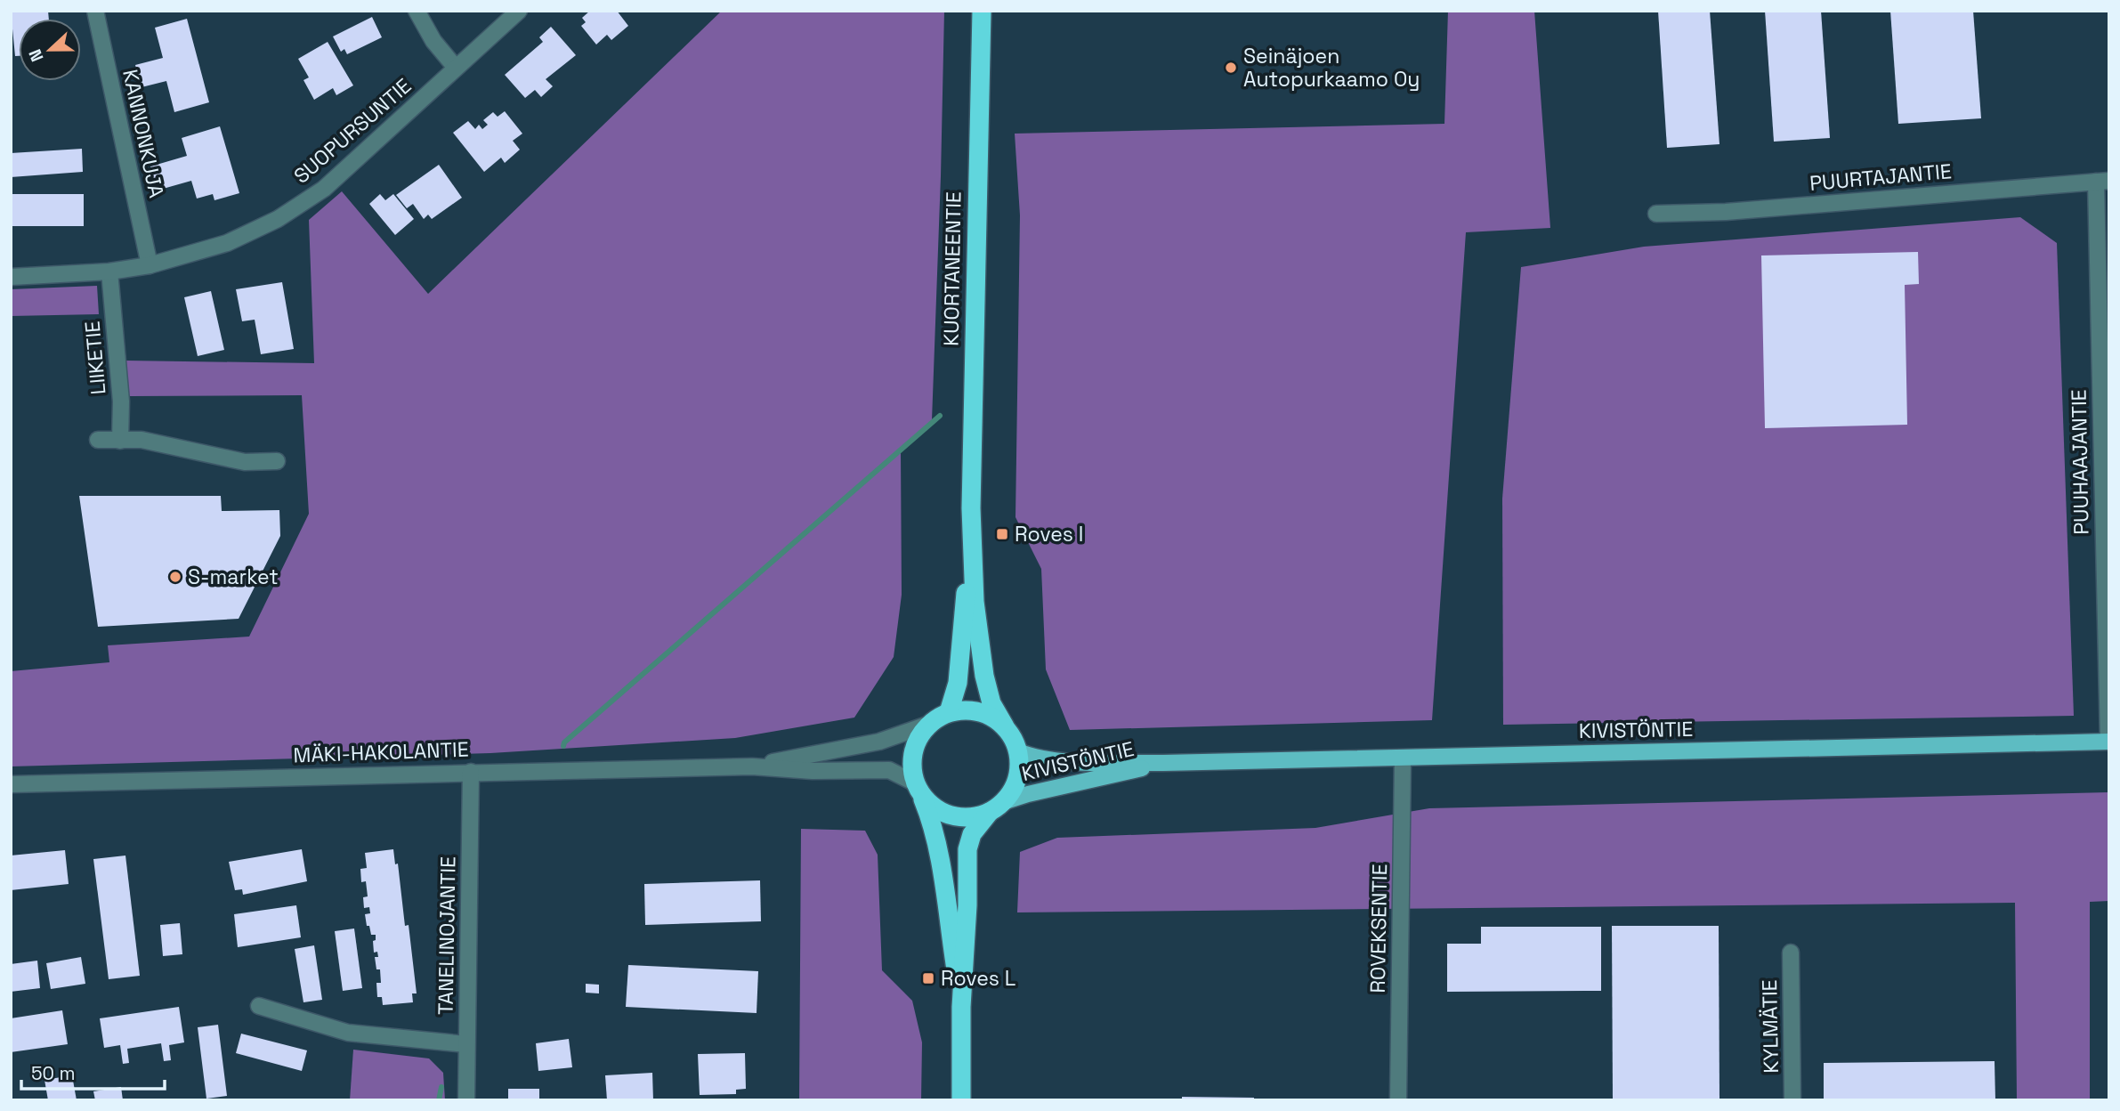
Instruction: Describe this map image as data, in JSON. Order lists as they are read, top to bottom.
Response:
{
  "streets": {
    "highway": ["KUORTANEENTIE"],
    "main road": ["KIVISTÖNTIE"],
    "street": [
      "SUOPURSUNTIE",
      "KANNONKUJA",
      "PUURTAJANTIE",
      "LIIKETIE",
      "PUUHAAJANTIE",
      "MÄKI-HAKOLANTIE",
      "ROVEKSENTIE",
      "TANELINOJANTIE",
      "KYLMÄTIE"
    ]
  },
  "crossings": [
    ["SUOPURSUNTIE", "KANNONKUJA"],
    ["SUOPURSUNTIE", "LIIKETIE"],
    ["PUURTAJANTIE", "PUUHAAJANTIE"],
    ["KUORTANEENTIE", "KIVISTÖNTIE"],
    ["KUORTANEENTIE", "MÄKI-HAKOLANTIE"],
    ["PUUHAAJANTIE", "KIVISTÖNTIE"],
    ["KIVISTÖNTIE", "MÄKI-HAKOLANTIE"],
    ["KIVISTÖNTIE", "ROVEKSENTIE"],
    ["MÄKI-HAKOLANTIE", "TANELINOJANTIE"]
  ],
  "places": {
    "other": ["Seinäjoen Autopurkaamo Oy", "S-market"],
    "transit": ["Roves I", "Roves L"]
  },
  "scale_bar": "50 m",
  "north": "left"
}
